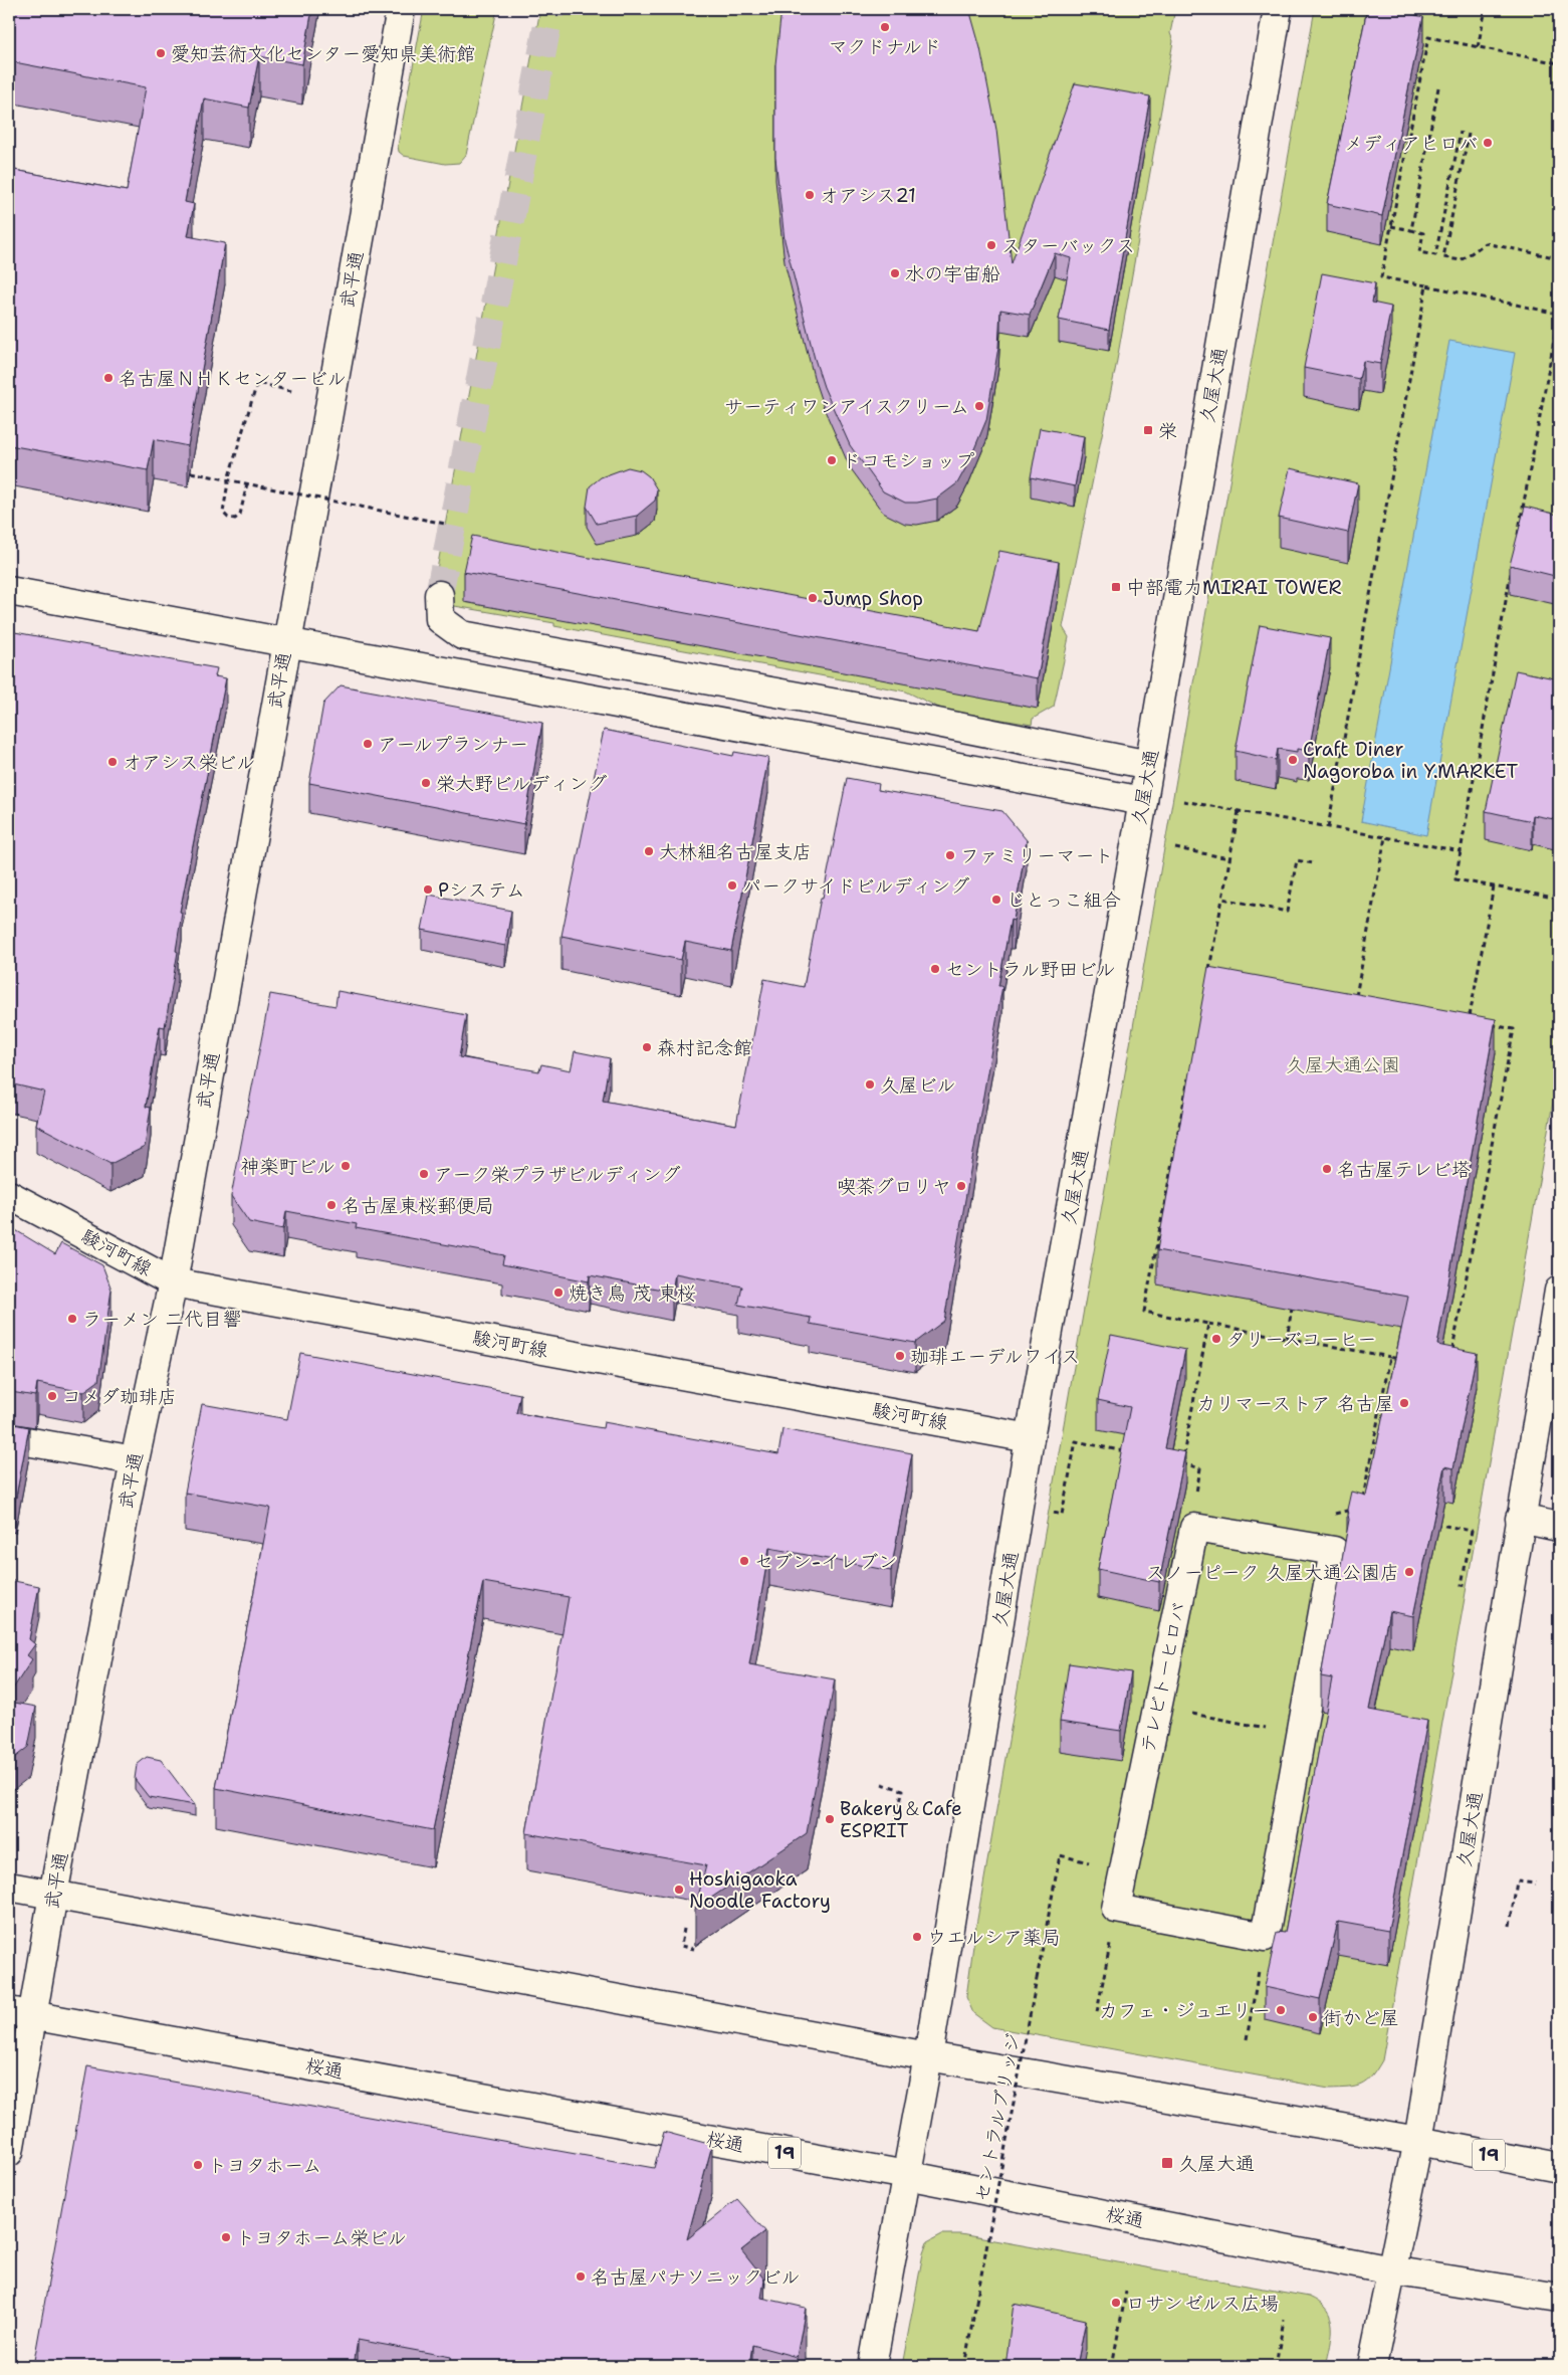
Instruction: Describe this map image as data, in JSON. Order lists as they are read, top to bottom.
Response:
{
  "streets": {
    "main road": [
      "武平通",
      "久屋大通",
      "駿河町線",
      "テレビトーヒロバ",
      "桜通",
      "19"
    ],
    "path": ["セントラルブリッジ"]
  },
  "crossings": [
    ["武平通", "駿河町線"],
    ["武平通", "桜通"],
    ["武平通", "19"],
    ["久屋大通", "駿河町線"],
    ["久屋大通", "桜通"],
    ["久屋大通", "19"]
  ],
  "parks": ["久屋大通公園"],
  "places": {
    "other": [
      "マクドナルド",
      "愛知芸術文化センター愛知県美術館",
      "メディアヒロバ",
      "オアシス21",
      "スターバックス",
      "水の宇宙船",
      "名古屋ＮＨＫセンタービル",
      "サーティワンアイスクリーム",
      "ドコモショップ",
      "Jump Shop",
      "アールプランナー",
      "Craft Diner Nagoroba in Y.MARKET",
      "オアシス栄ビル",
      "栄大野ビルディング",
      "大林組名古屋支店",
      "ファミリーマート",
      "パークサイドビルディング",
      "Pシステム",
      "じとっこ組合",
      "セントラル野田ビル",
      "森村記念館",
      "久屋ビル",
      "神楽町ビル",
      "名古屋テレビ塔",
      "アーク栄プラザビルディング",
      "喫茶グロリヤ",
      "名古屋東桜郵便局",
      "焼き鳥 茂 東桜",
      "ラーメン 二代目響",
      "タリーズコーヒー",
      "珈琲エーデルワイス",
      "コメダ珈琲店",
      "カリマーストア 名古屋",
      "セブン-イレブン",
      "スノーピーク 久屋大通公園店",
      "Bakery＆Cafe ESPRIT",
      "Hoshigaoka Noodle Factory",
      "ウエルシア薬局",
      "カフェ・ジュエリー",
      "街かど屋",
      "トヨタホーム",
      "トヨタホーム栄ビル",
      "名古屋パナソニックビル",
      "ロサンゼルス広場"
    ],
    "transit": ["栄", "中部電力MIRAI TOWER", "久屋大通"]
  }
}
